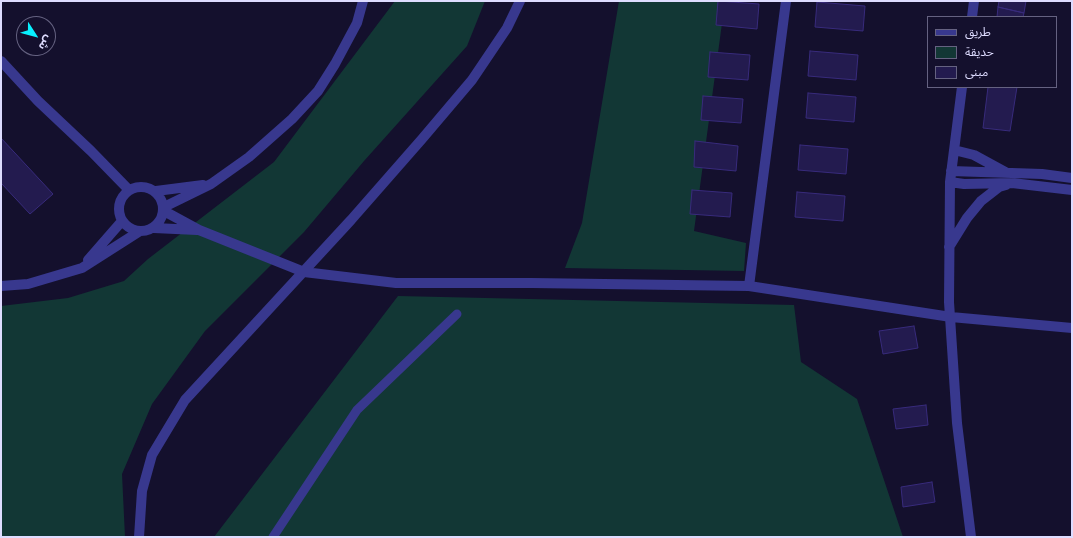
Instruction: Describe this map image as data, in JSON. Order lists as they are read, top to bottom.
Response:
{
  "legend": ["طريق", "حديقة", "مبنى"],
  "north": "bottom right"
}
